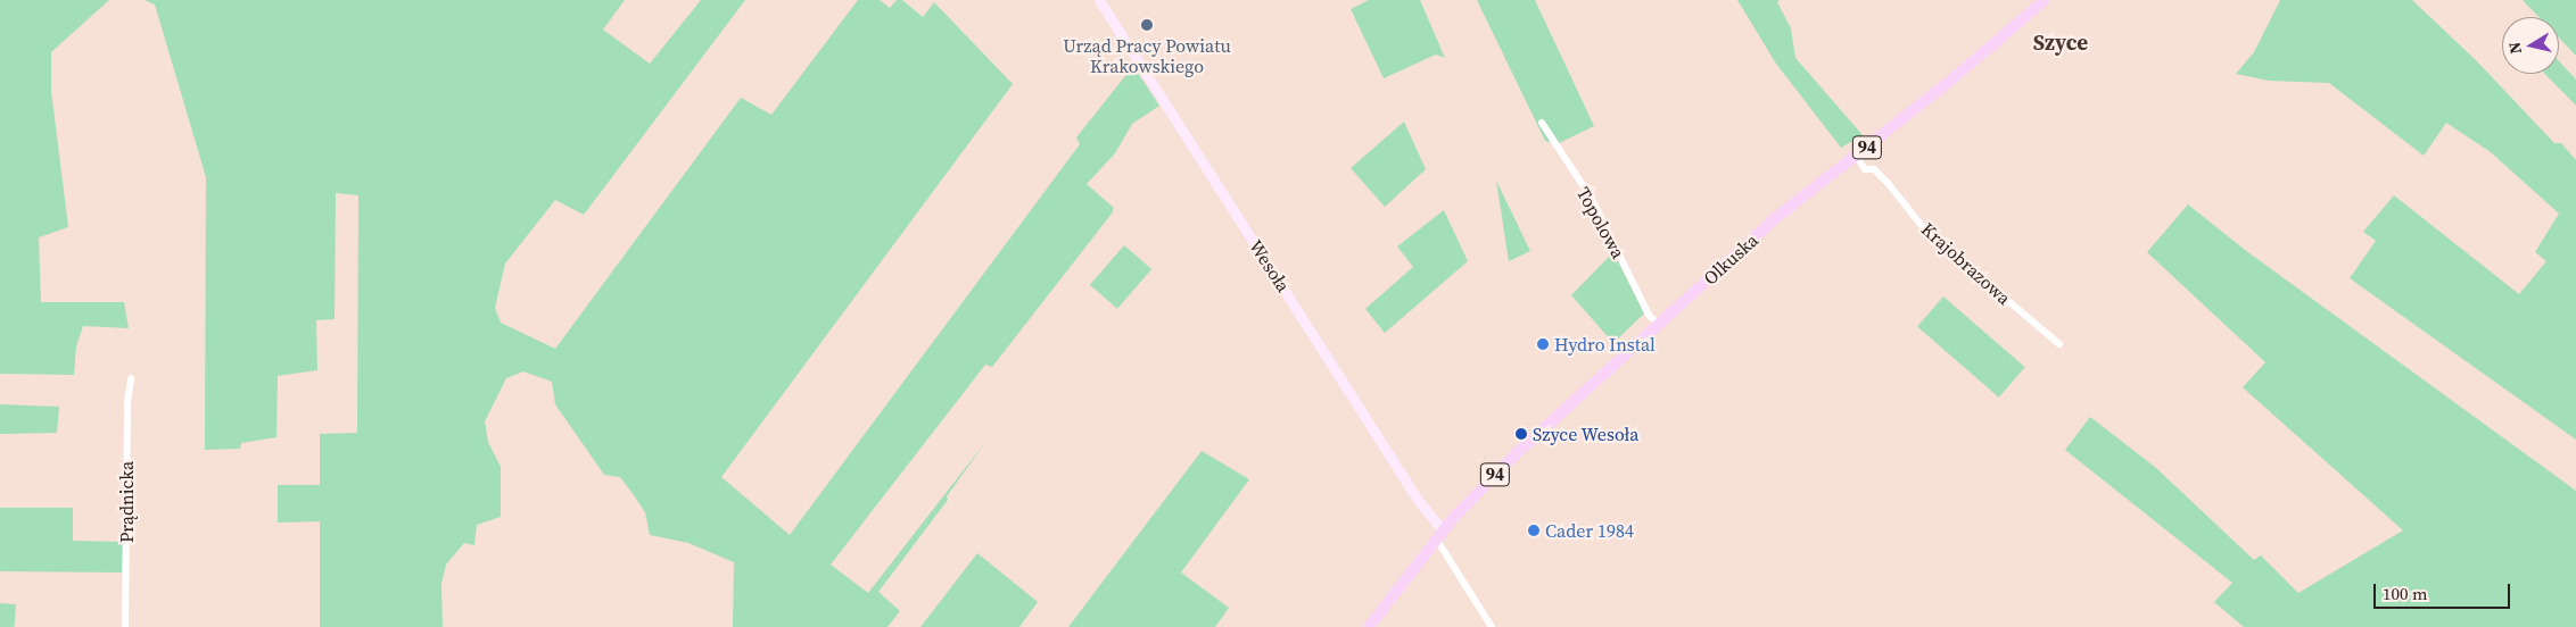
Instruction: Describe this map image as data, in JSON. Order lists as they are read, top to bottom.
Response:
{
  "streets": {
    "main road": ["94", "Olkuska"],
    "street": [
      "Topolowa",
      "Krajobrazowa",
      "Wesoła",
      "Prądnicka"
    ]
  },
  "crossings": [
    ["94", "Olkuska"],
    ["94", "Wesoła"],
    ["Topolowa", "Olkuska"],
    ["Olkuska", "Krajobrazowa"],
    ["Olkuska", "Wesoła"]
  ],
  "districts": ["Szyce"],
  "places": [
    "Urząd Pracy Powiatu Krakowskiego",
    "Hydro Instal",
    "Szyce Wesoła",
    "Cader 1984"
  ],
  "scale_bar": "100 m",
  "north": "left"
}
